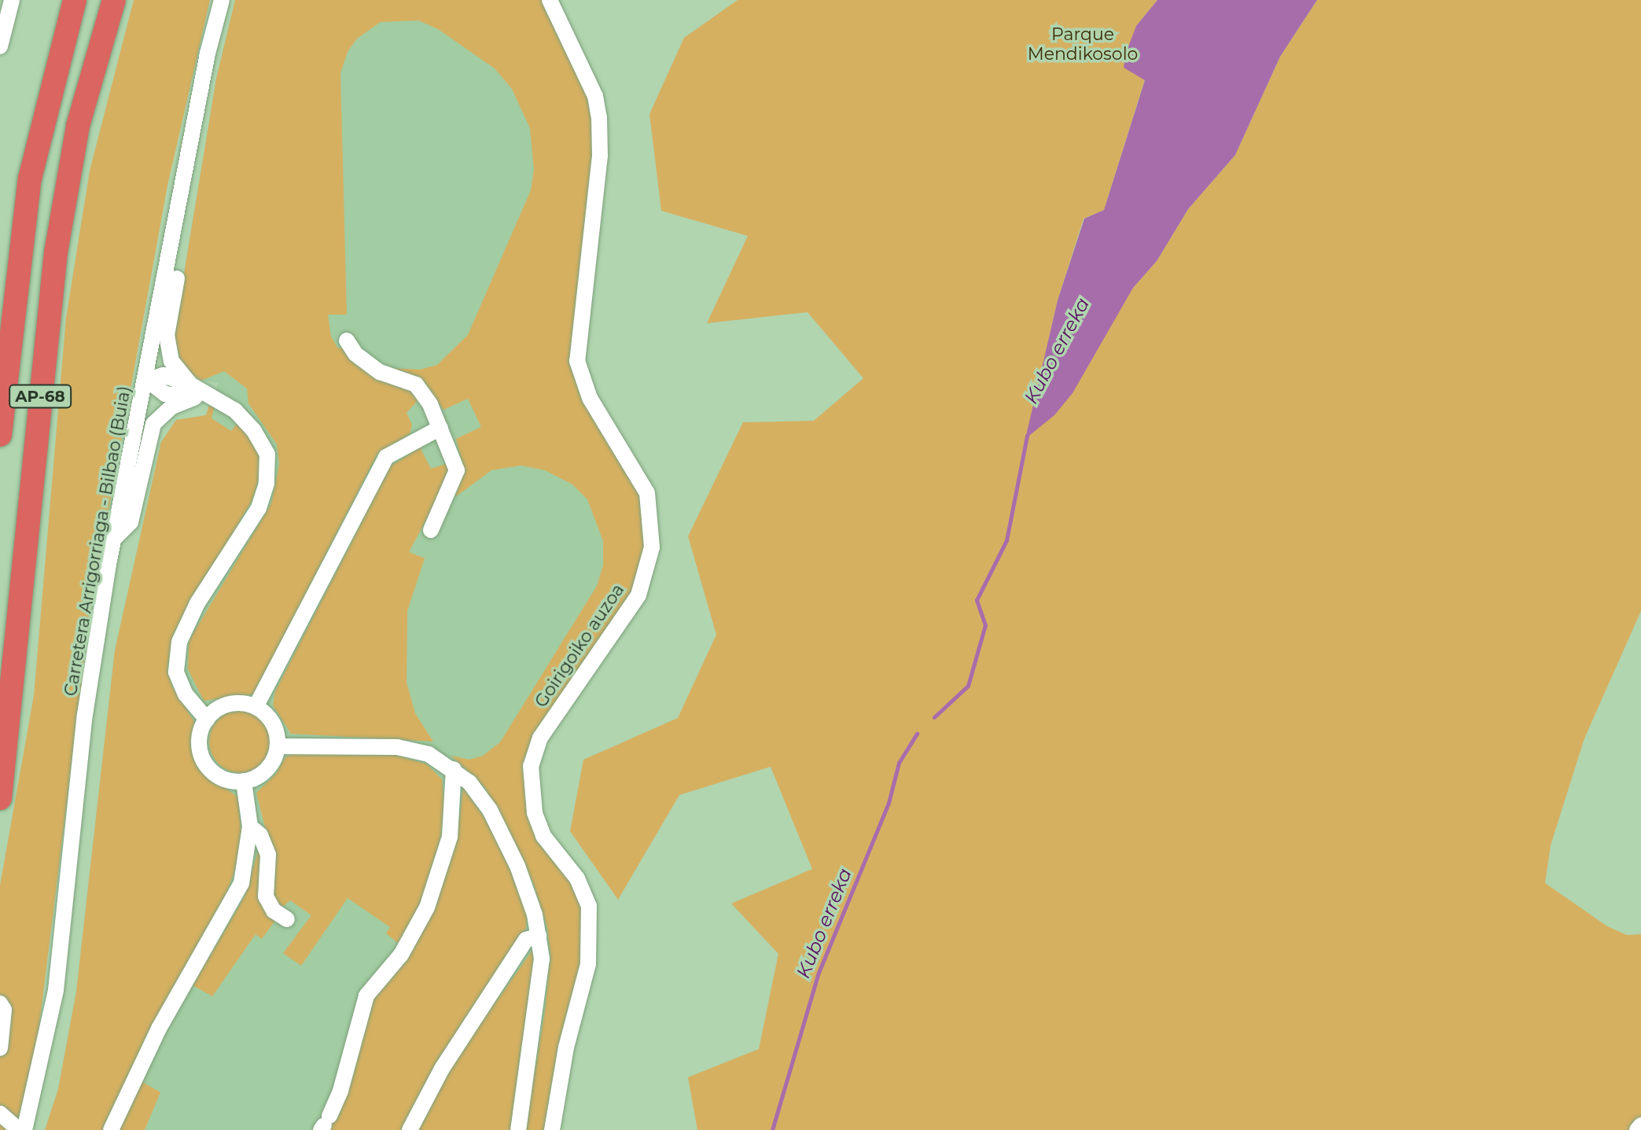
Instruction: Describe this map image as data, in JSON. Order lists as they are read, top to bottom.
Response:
{
  "streets": {
    "highway": ["AP-68"],
    "street": ["Carretera Arrigorriaga - Bilbao (Buia)", "Goirigoiko auzoa"]
  },
  "water": ["Kubo erreka"],
  "parks": ["Parque Mendikosolo"]
}
